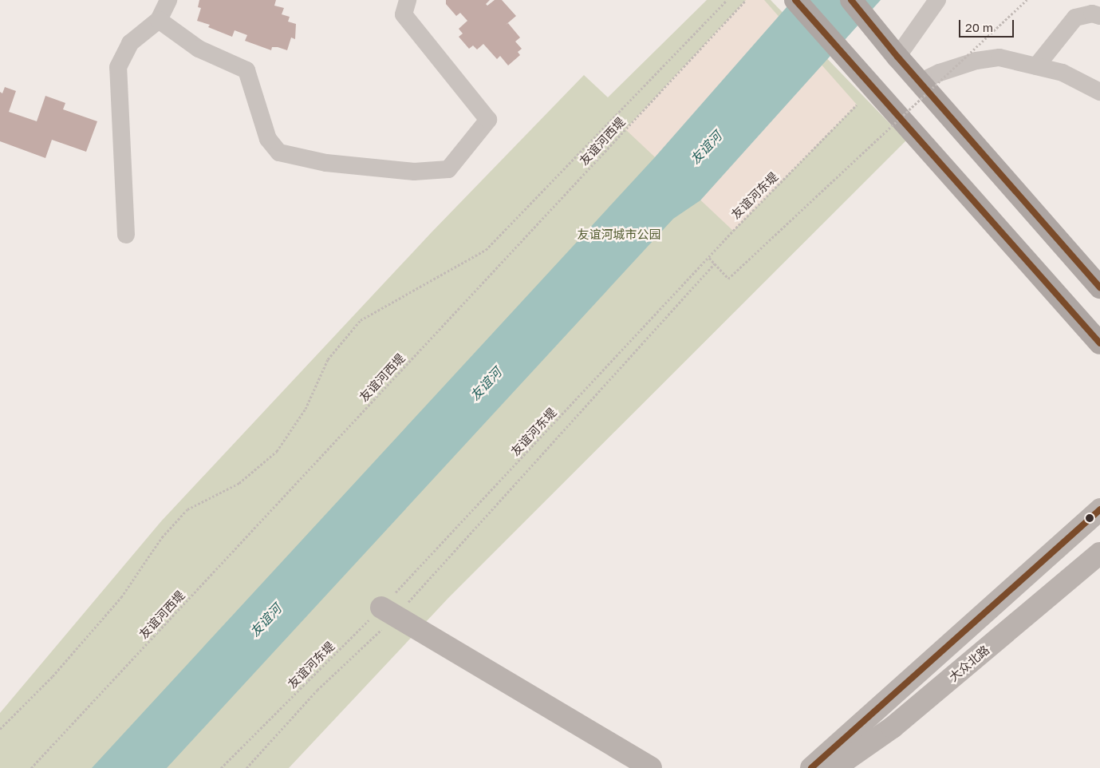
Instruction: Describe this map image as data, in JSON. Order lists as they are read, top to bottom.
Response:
{
  "streets": {
    "main road": ["大众北路"],
    "path": ["友谊河西堤", "友谊河东堤"]
  },
  "water": ["友谊河"],
  "parks": ["友谊河城市公园"],
  "scale_bar": "20 m"
}
